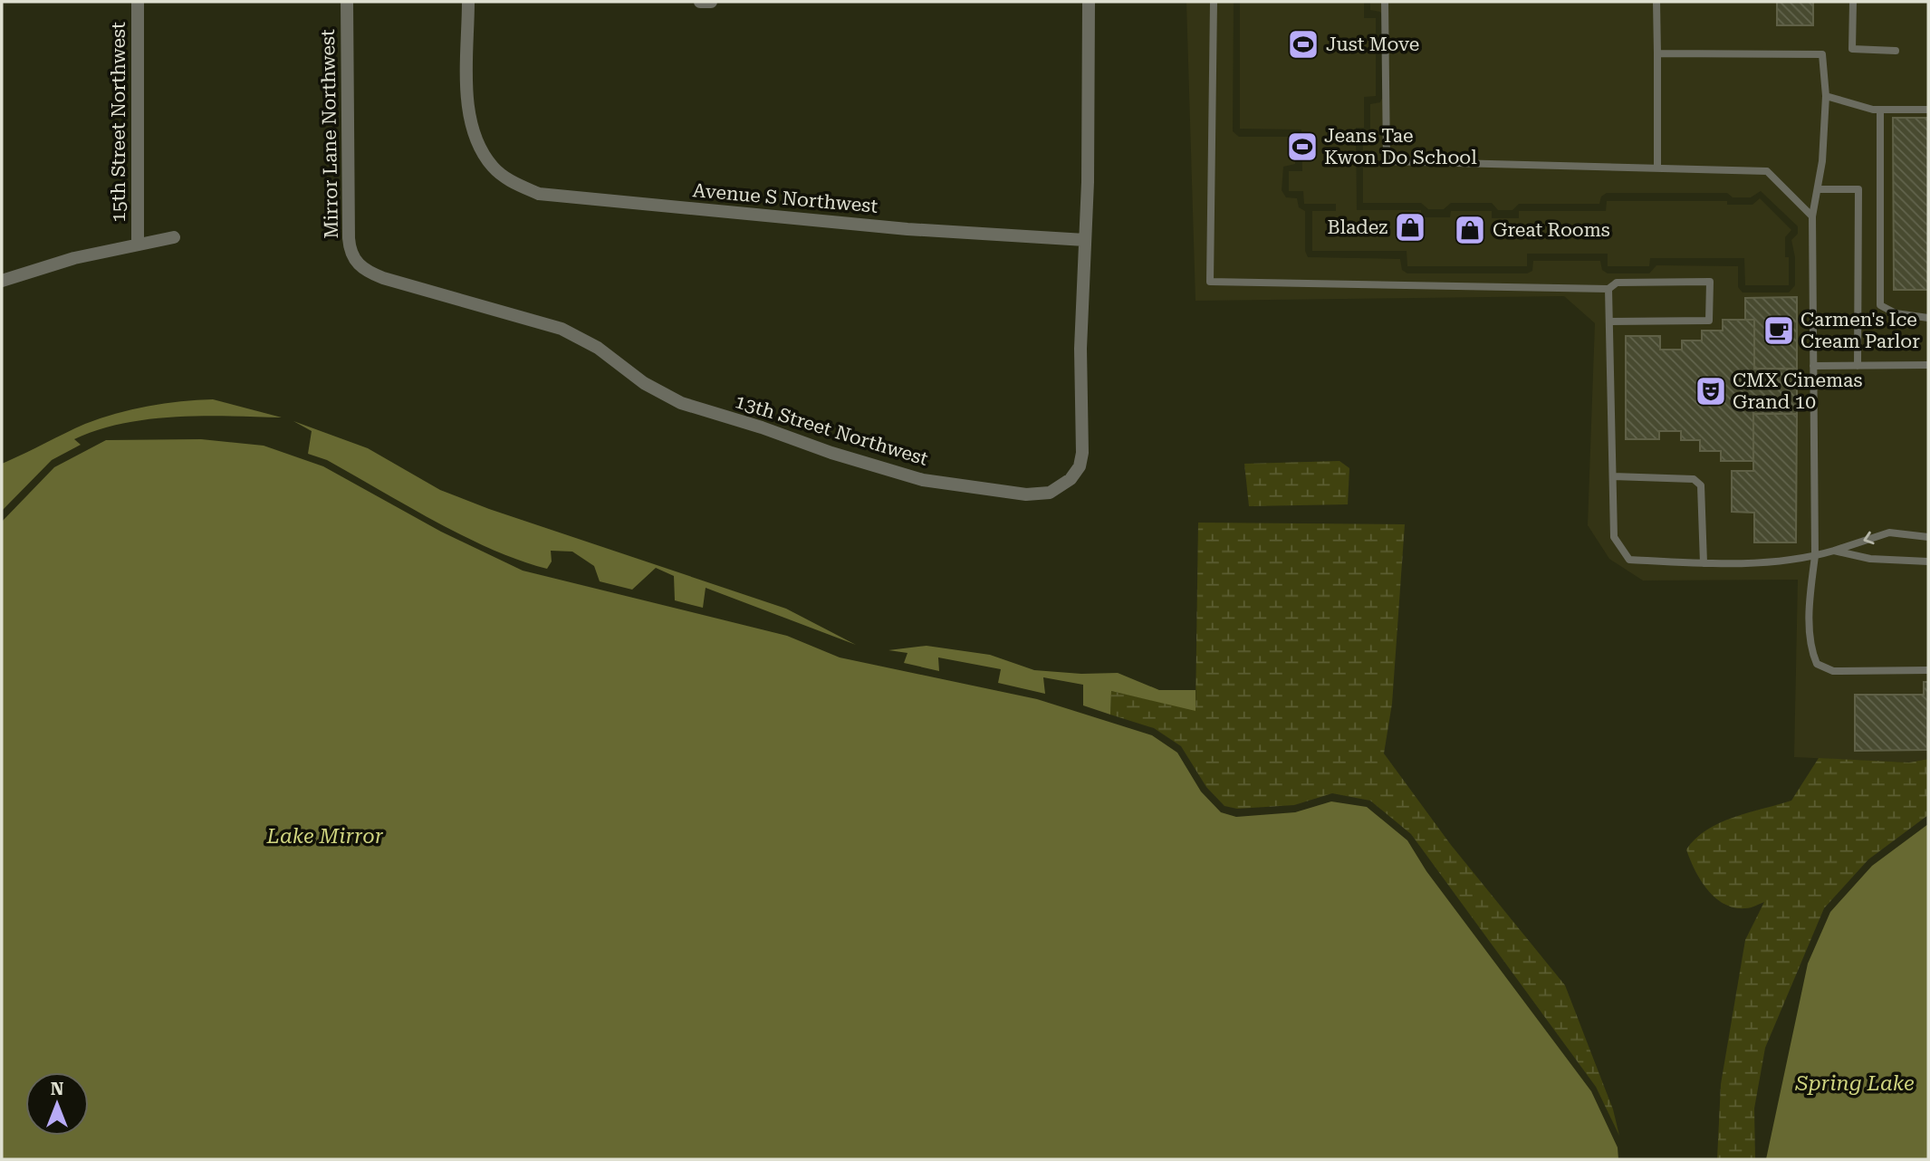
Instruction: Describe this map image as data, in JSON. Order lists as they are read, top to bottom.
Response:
{
  "streets": {
    "street": [
      "15th Street Northwest",
      "Mirror Lane Northwest",
      "Avenue S Northwest",
      "13th Street Northwest"
    ]
  },
  "crossings": [
    ["Mirror Lane Northwest", "13th Street Northwest"],
    ["Avenue S Northwest", "13th Street Northwest"]
  ],
  "water": ["Lake Mirror", "Spring Lake"],
  "places": {
    "sports": ["Just Move", "Jeans Tae Kwon Do School"],
    "shop": ["Bladez", "Great Rooms"],
    "cafe": ["Carmen's Ice Cream Parlor"],
    "theatre": ["CMX Cinemas Grand 10"]
  },
  "north": "top"
}
